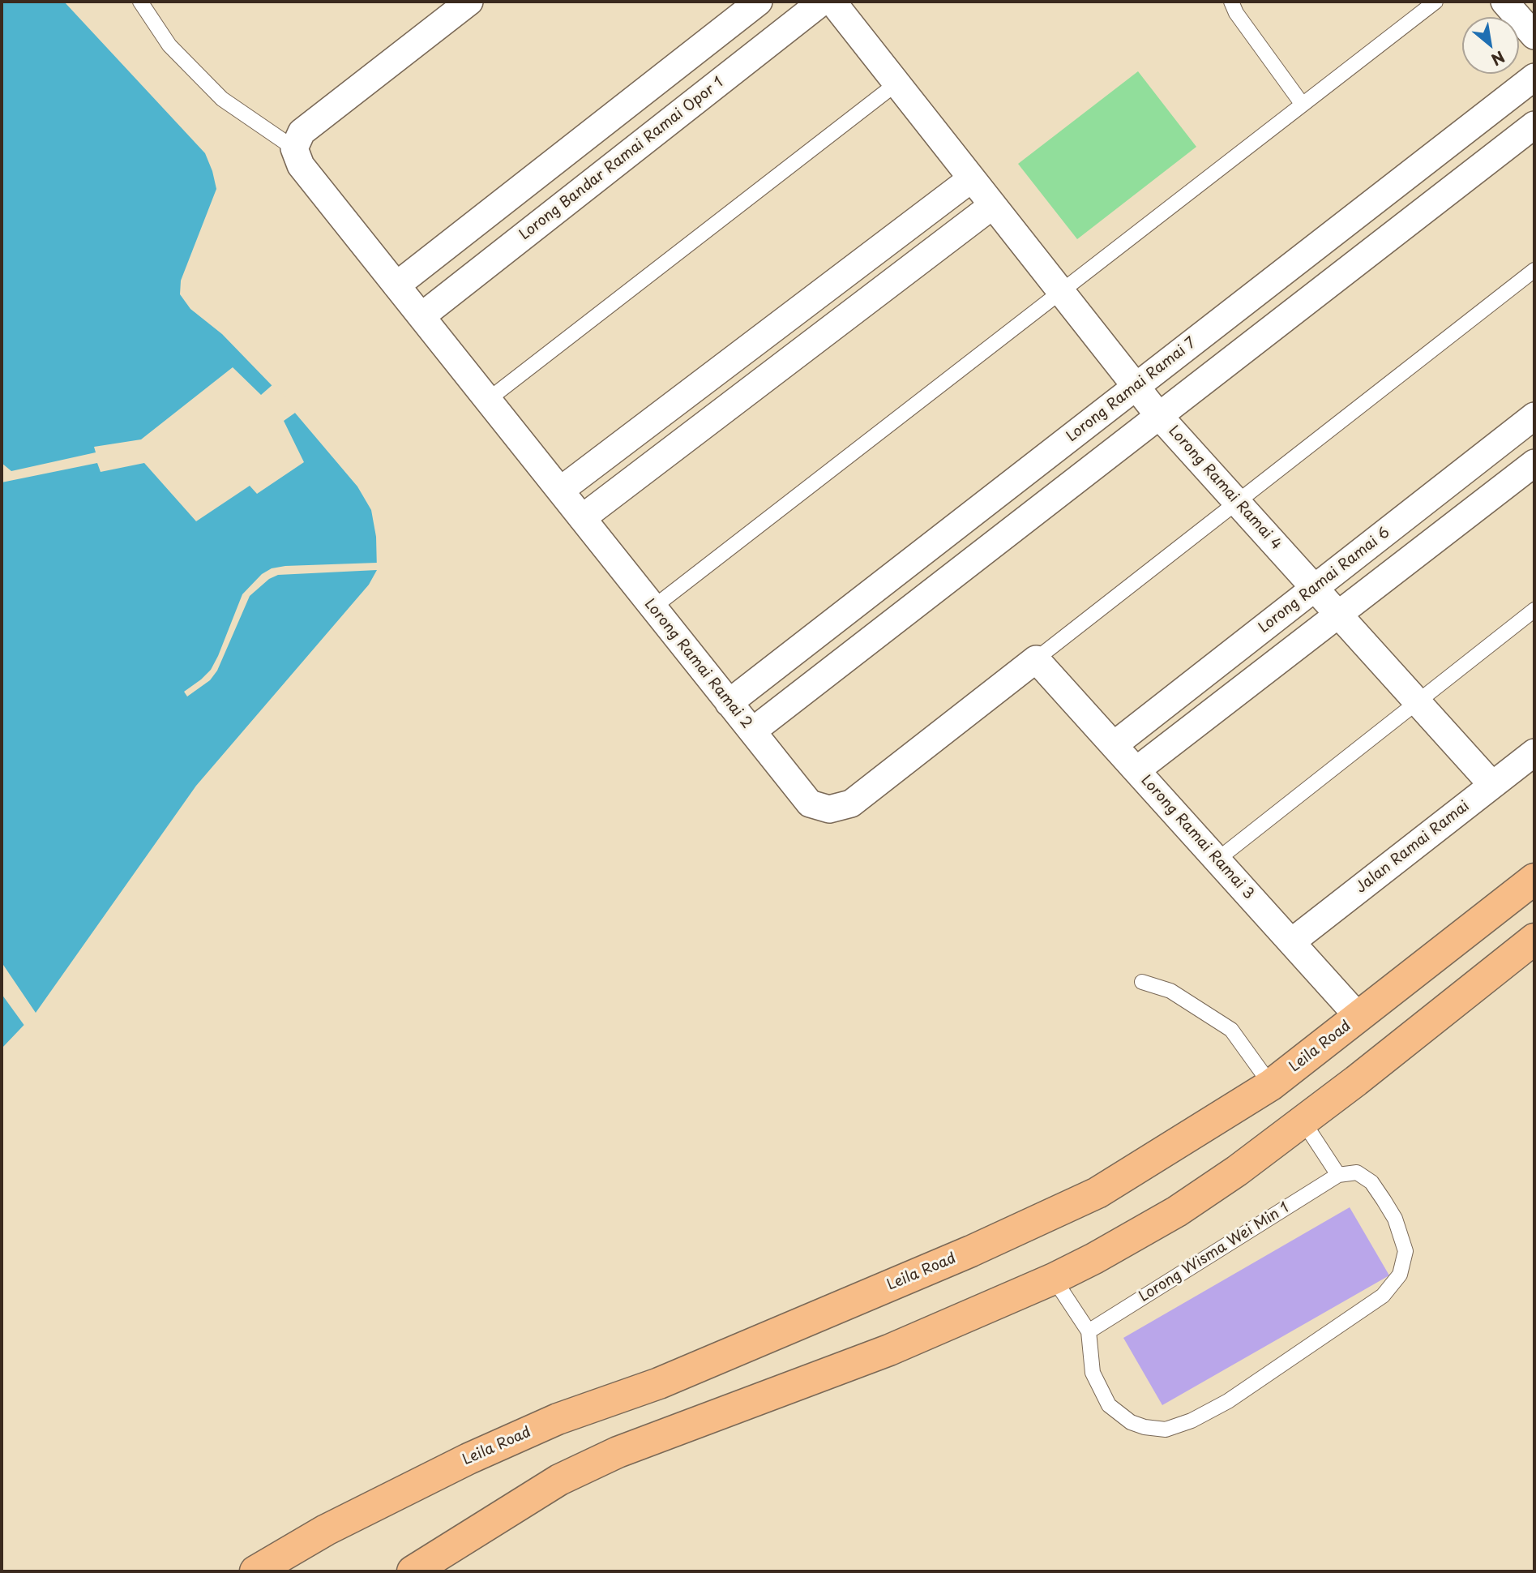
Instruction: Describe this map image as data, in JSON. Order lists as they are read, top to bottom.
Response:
{
  "streets": {
    "main road": ["Leila Road"],
    "street": [
      "Lorong Bandar Ramai Ramai Opor 1",
      "Lorong Ramai Ramai 7",
      "Lorong Ramai Ramai 4",
      "Lorong Ramai Ramai 6",
      "Lorong Ramai Ramai 2",
      "Lorong Ramai Ramai 3",
      "Jalan Ramai Ramai"
    ],
    "lane": ["Lorong Wisma Wei Min 1"]
  },
  "crossings": [
    ["Lorong Bandar Ramai Ramai Opor 1", "Lorong Ramai Ramai 2"],
    ["Lorong Ramai Ramai 7", "Lorong Ramai Ramai 4"],
    ["Lorong Ramai Ramai 7", "Lorong Ramai Ramai 2"],
    ["Lorong Ramai Ramai 4", "Lorong Ramai Ramai 6"],
    ["Lorong Ramai Ramai 4", "Jalan Ramai Ramai"],
    ["Lorong Ramai Ramai 6", "Lorong Ramai Ramai 3"],
    ["Lorong Ramai Ramai 2", "Lorong Ramai Ramai 3"],
    ["Lorong Ramai Ramai 3", "Jalan Ramai Ramai"],
    ["Lorong Ramai Ramai 3", "Leila Road"]
  ],
  "north": "bottom right"
}
